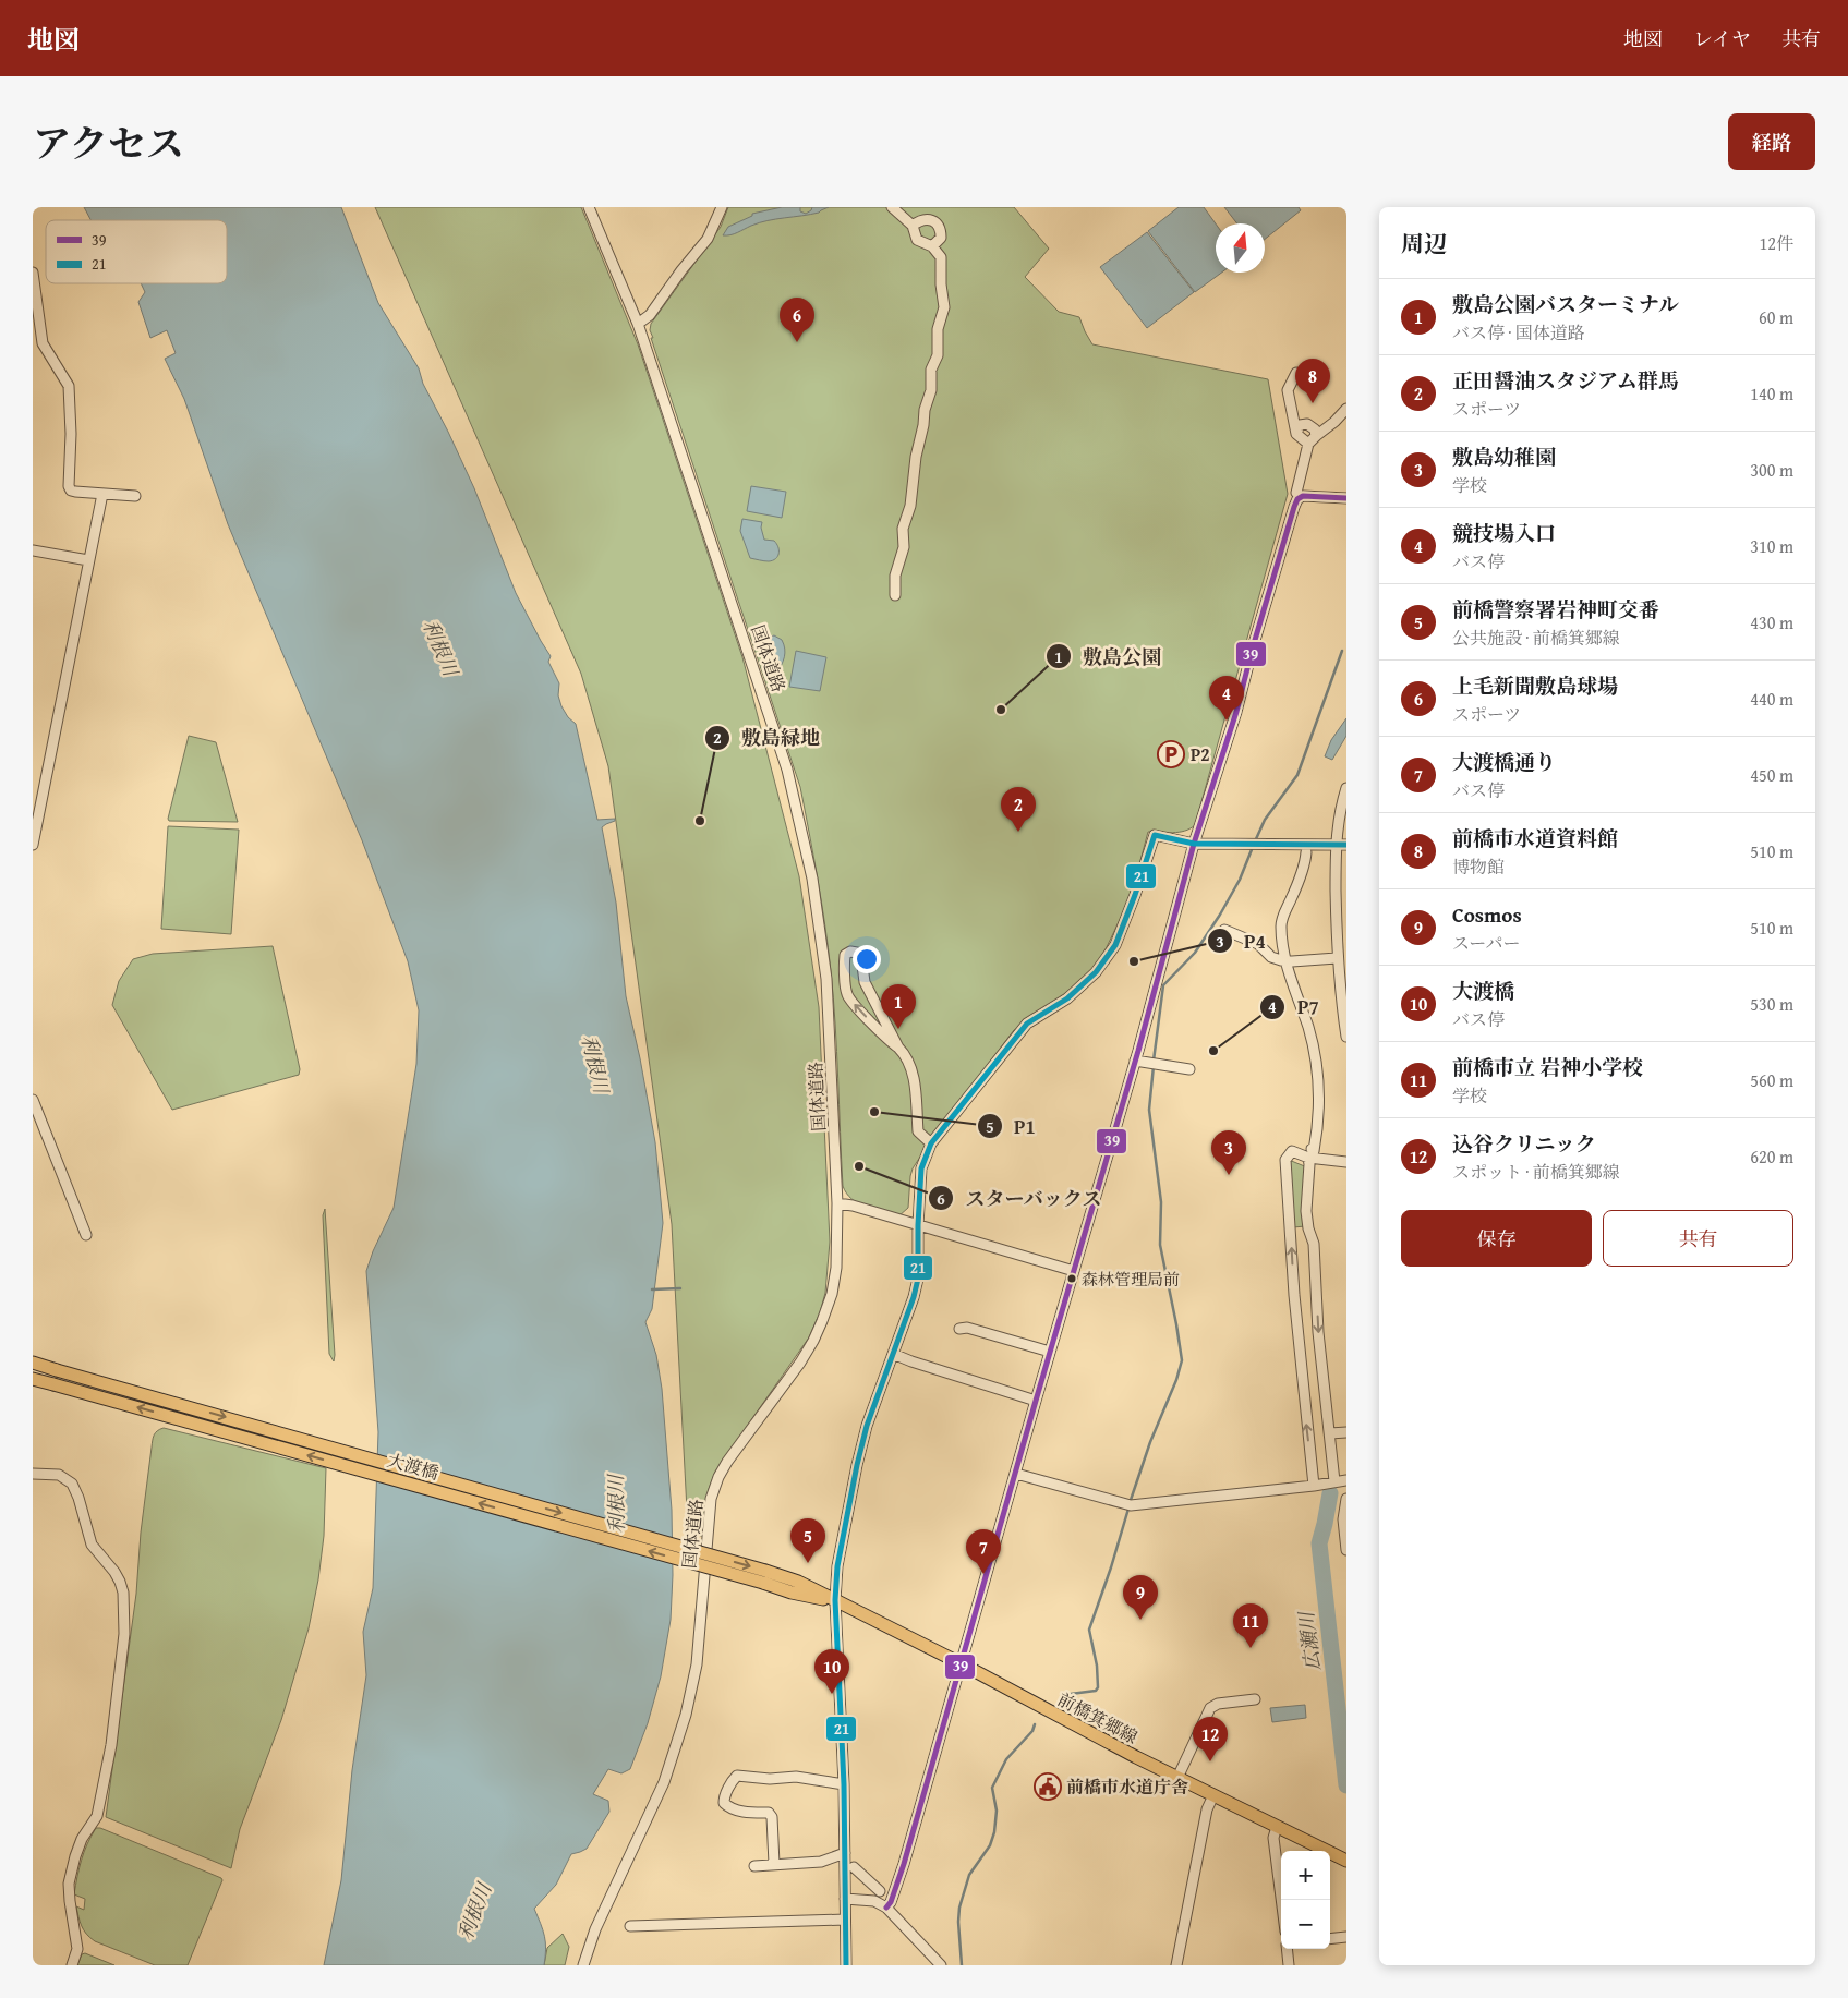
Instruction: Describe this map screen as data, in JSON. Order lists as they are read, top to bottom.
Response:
{
  "streets": {
    "main road": ["大渡橋", "前橋箕郷線"],
    "street": ["国体道路"]
  },
  "crossings": [
    ["大渡橋", "前橋箕郷線"]
  ],
  "water": ["利根川", "広瀬川"],
  "places": {
    "other": [
      "敷島公園",
      "敷島緑地",
      "P4",
      "P7",
      "P1",
      "スターバックス",
      "森林管理局前"
    ],
    "parking": ["P2"],
    "public building": ["前橋市水道庁舎"]
  },
  "lines": ["transit line 39", "transit line 21"],
  "legend": ["39", "21"],
  "north": "top",
  "page": {
    "header": "地図",
    "nav": ["地図", "レイヤ", "共有"],
    "title": "アクセス",
    "buttons": [
      "経路",
      ["保存", "共有"]
    ],
    "heading": ["周辺", "12件"],
    "list": [
      {
        "mark": "1",
        "name": "敷島公園バスターミナル",
        "note": "バス停 · 国体道路",
        "value": "60 m"
      },
      {
        "mark": "2",
        "name": "正田醤油スタジアム群馬",
        "note": "スポーツ",
        "value": "140 m"
      },
      {
        "mark": "3",
        "name": "敷島幼稚園",
        "note": "学校",
        "value": "300 m"
      },
      {
        "mark": "4",
        "name": "競技場入口",
        "note": "バス停",
        "value": "310 m"
      },
      {
        "mark": "5",
        "name": "前橋警察署岩神町交番",
        "note": "公共施設 · 前橋箕郷線",
        "value": "430 m"
      },
      {
        "mark": "6",
        "name": "上毛新聞敷島球場",
        "note": "スポーツ",
        "value": "440 m"
      },
      {
        "mark": "7",
        "name": "大渡橋通り",
        "note": "バス停",
        "value": "450 m"
      },
      {
        "mark": "8",
        "name": "前橋市水道資料館",
        "note": "博物館",
        "value": "510 m"
      },
      {
        "mark": "9",
        "name": "Cosmos",
        "note": "スーパー",
        "value": "510 m"
      },
      {
        "mark": "10",
        "name": "大渡橋",
        "note": "バス停",
        "value": "530 m"
      },
      {
        "mark": "11",
        "name": "前橋市立 岩神小学校",
        "note": "学校",
        "value": "560 m"
      },
      {
        "mark": "12",
        "name": "込谷クリニック",
        "note": "スポット · 前橋箕郷線",
        "value": "620 m"
      }
    ],
    "pins": [
      "6",
      "8",
      "4",
      "2",
      "1",
      "3",
      "5",
      "7",
      "9",
      "11",
      "10",
      "12"
    ],
    "map_buttons": ["+", "−"]
  }
}
